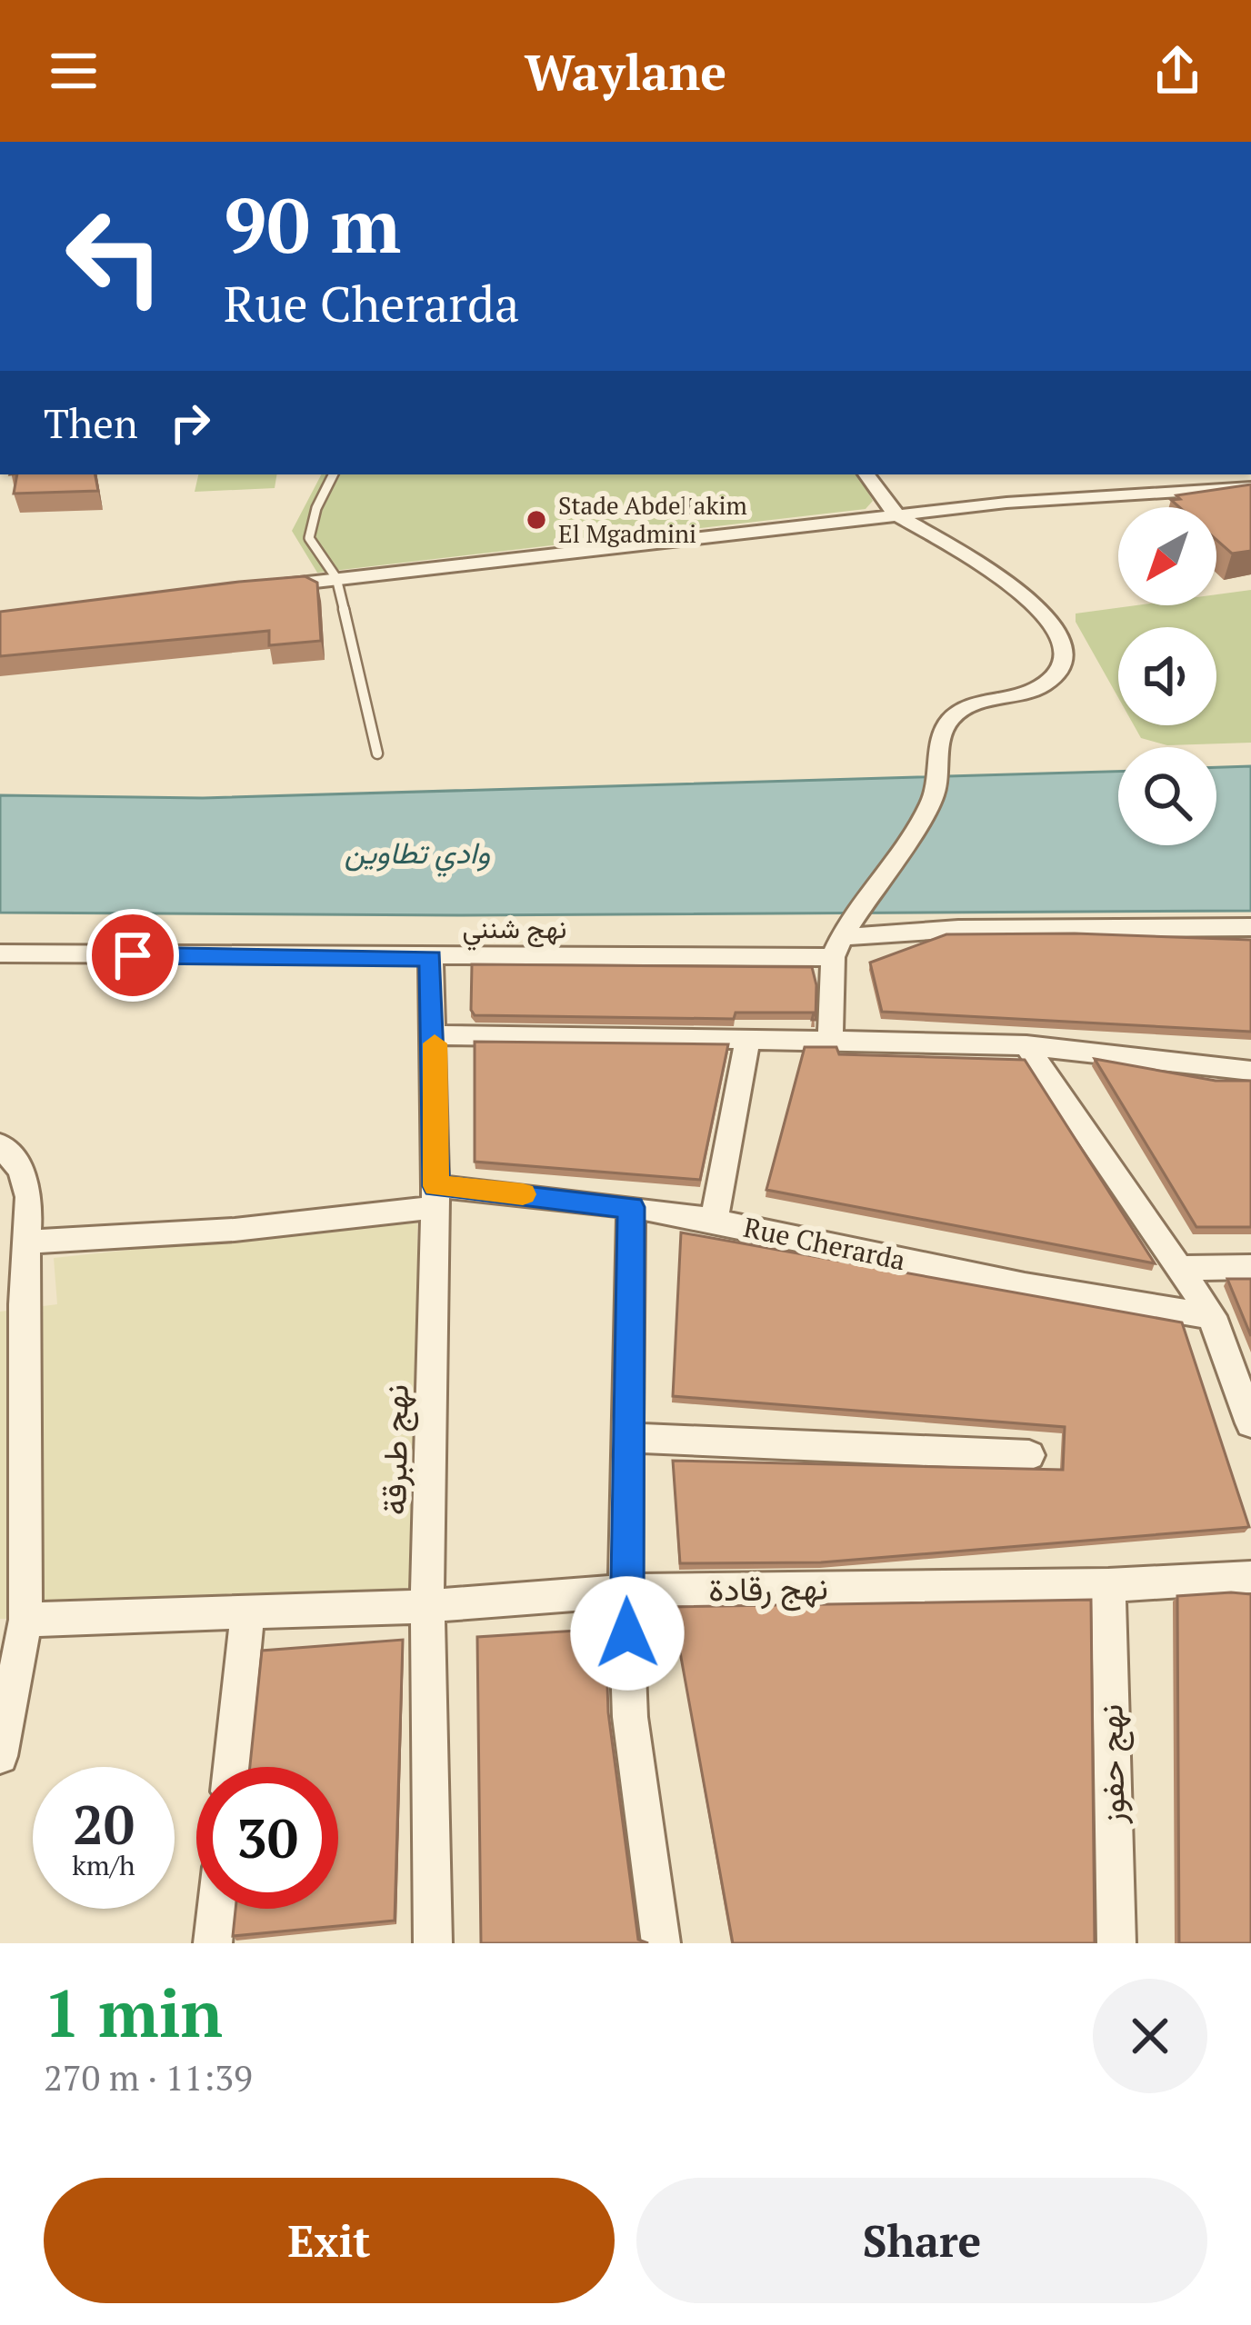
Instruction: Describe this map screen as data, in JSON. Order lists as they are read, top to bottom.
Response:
{
  "streets": {
    "street": [
      "نهج شنني",
      "Rue Cherarda",
      "نهج طبرقة",
      "نهج رقادة",
      "نهج حفوز"
    ]
  },
  "crossings": [
    ["نهج شنني", "نهج طبرقة"],
    ["Rue Cherarda", "نهج طبرقة"],
    ["نهج طبرقة", "نهج رقادة"],
    ["نهج رقادة", "نهج حفوز"]
  ],
  "water": ["وادي تطاوين"],
  "places": ["Stade Abdelاakim El Mgadmini"],
  "north": "bottom left",
  "page": {
    "header": "Waylane",
    "turn": ["90 m", "Rue Cherarda"],
    "then": "Then",
    "speed": "20 km/h",
    "limit": "30",
    "heading": ["1 min", "270 m · 11:39"],
    "buttons": ["Exit", "Share"]
  }
}
